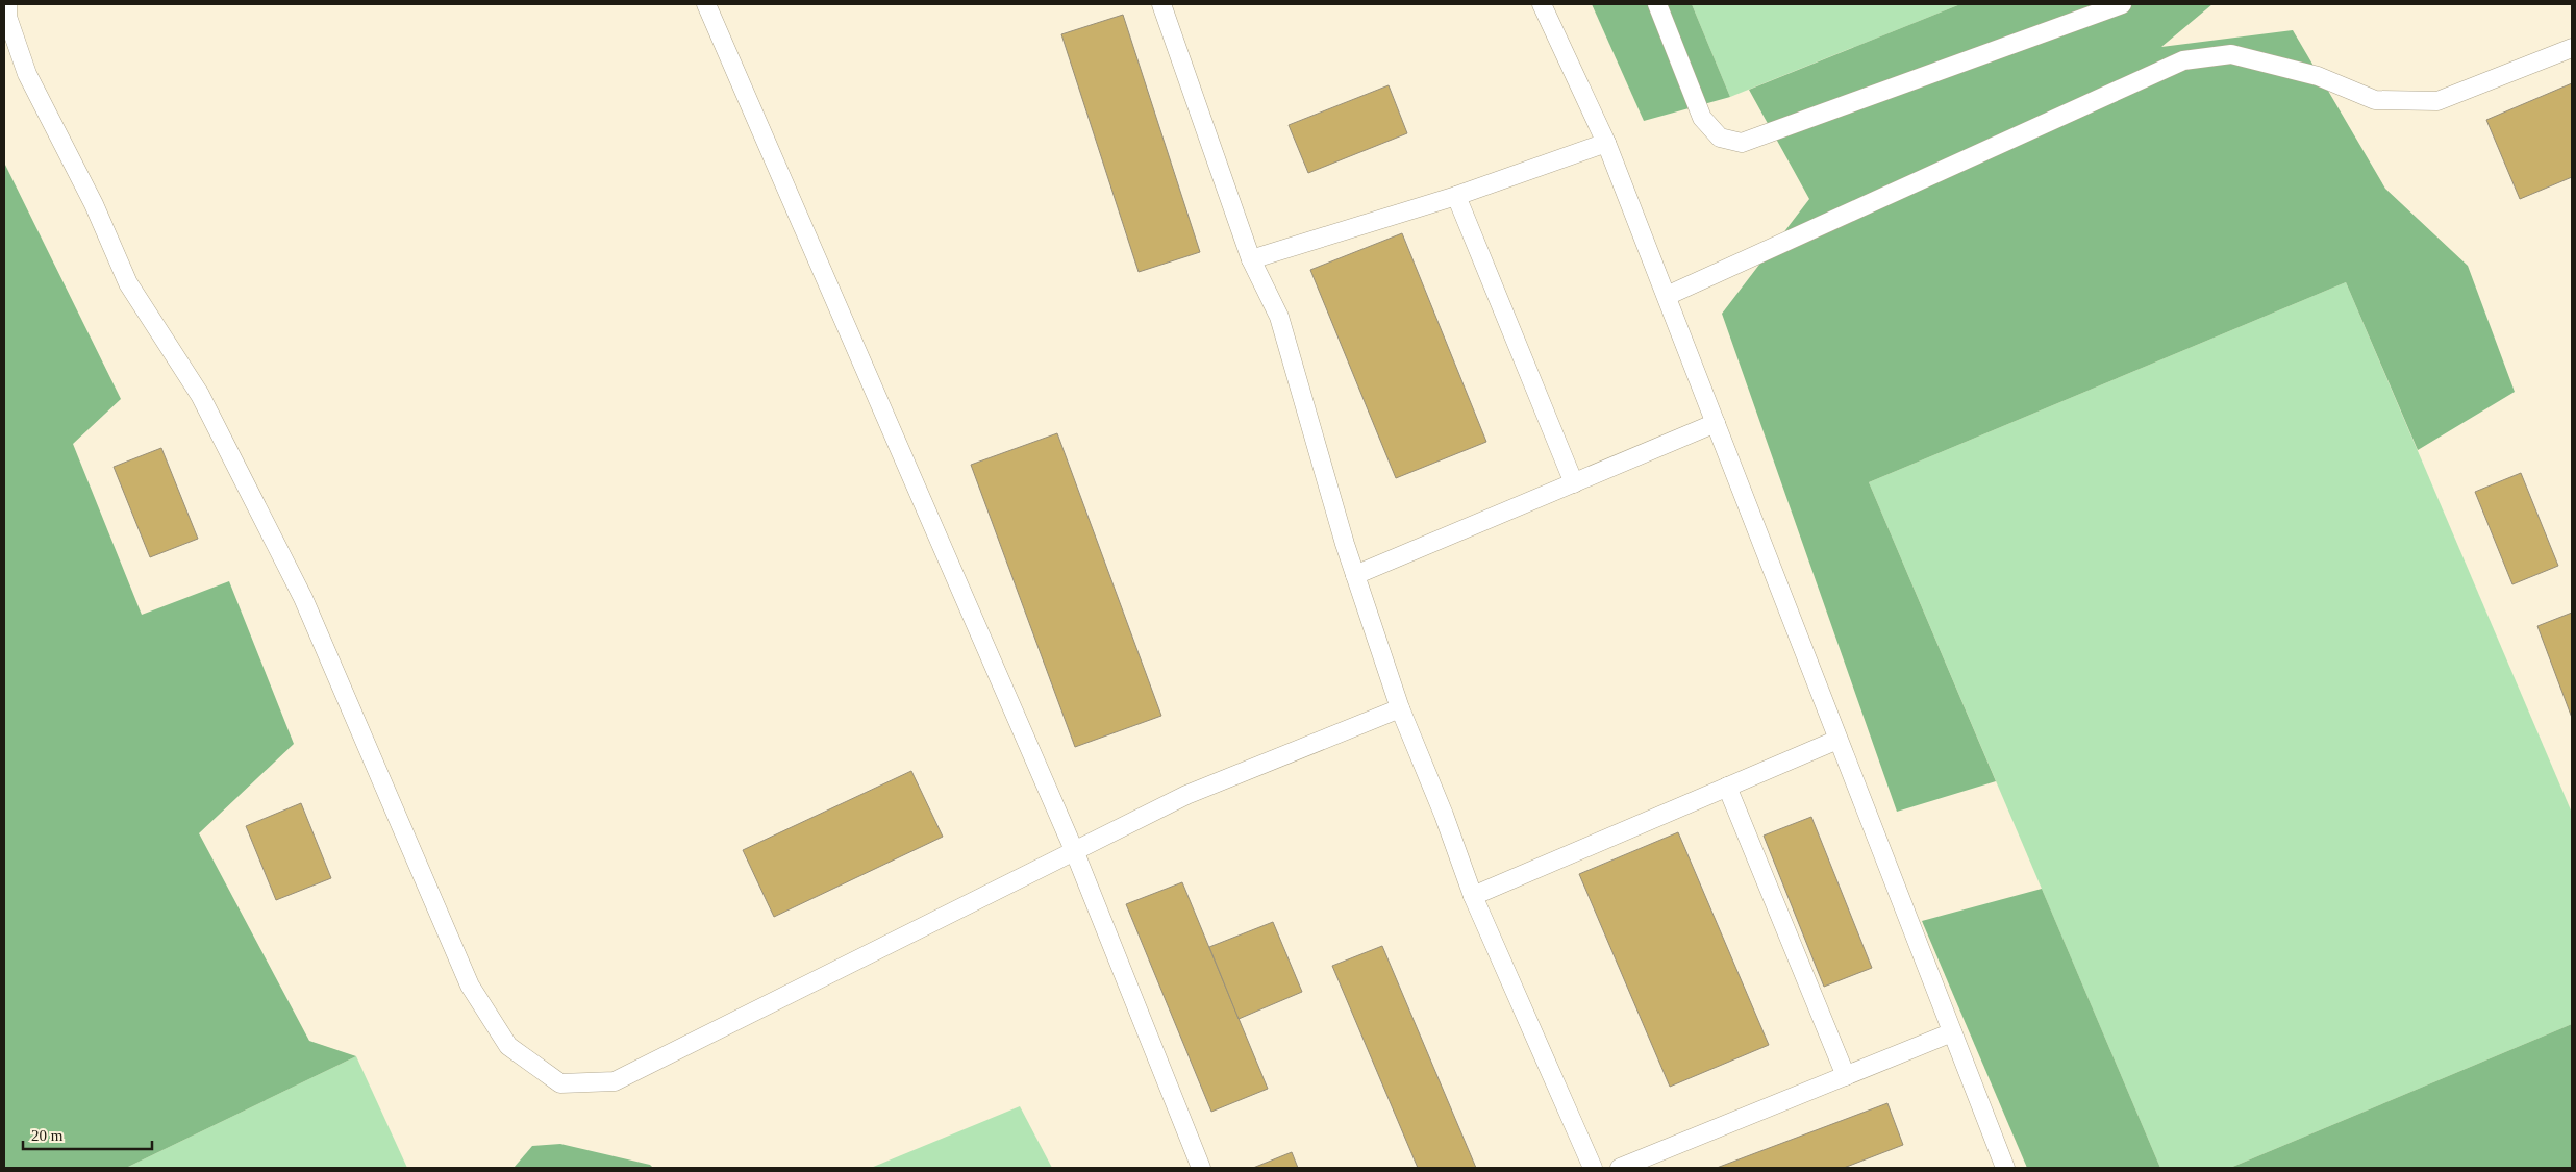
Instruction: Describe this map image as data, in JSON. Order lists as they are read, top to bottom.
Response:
{
  "scale_bar": "20 m"
}
